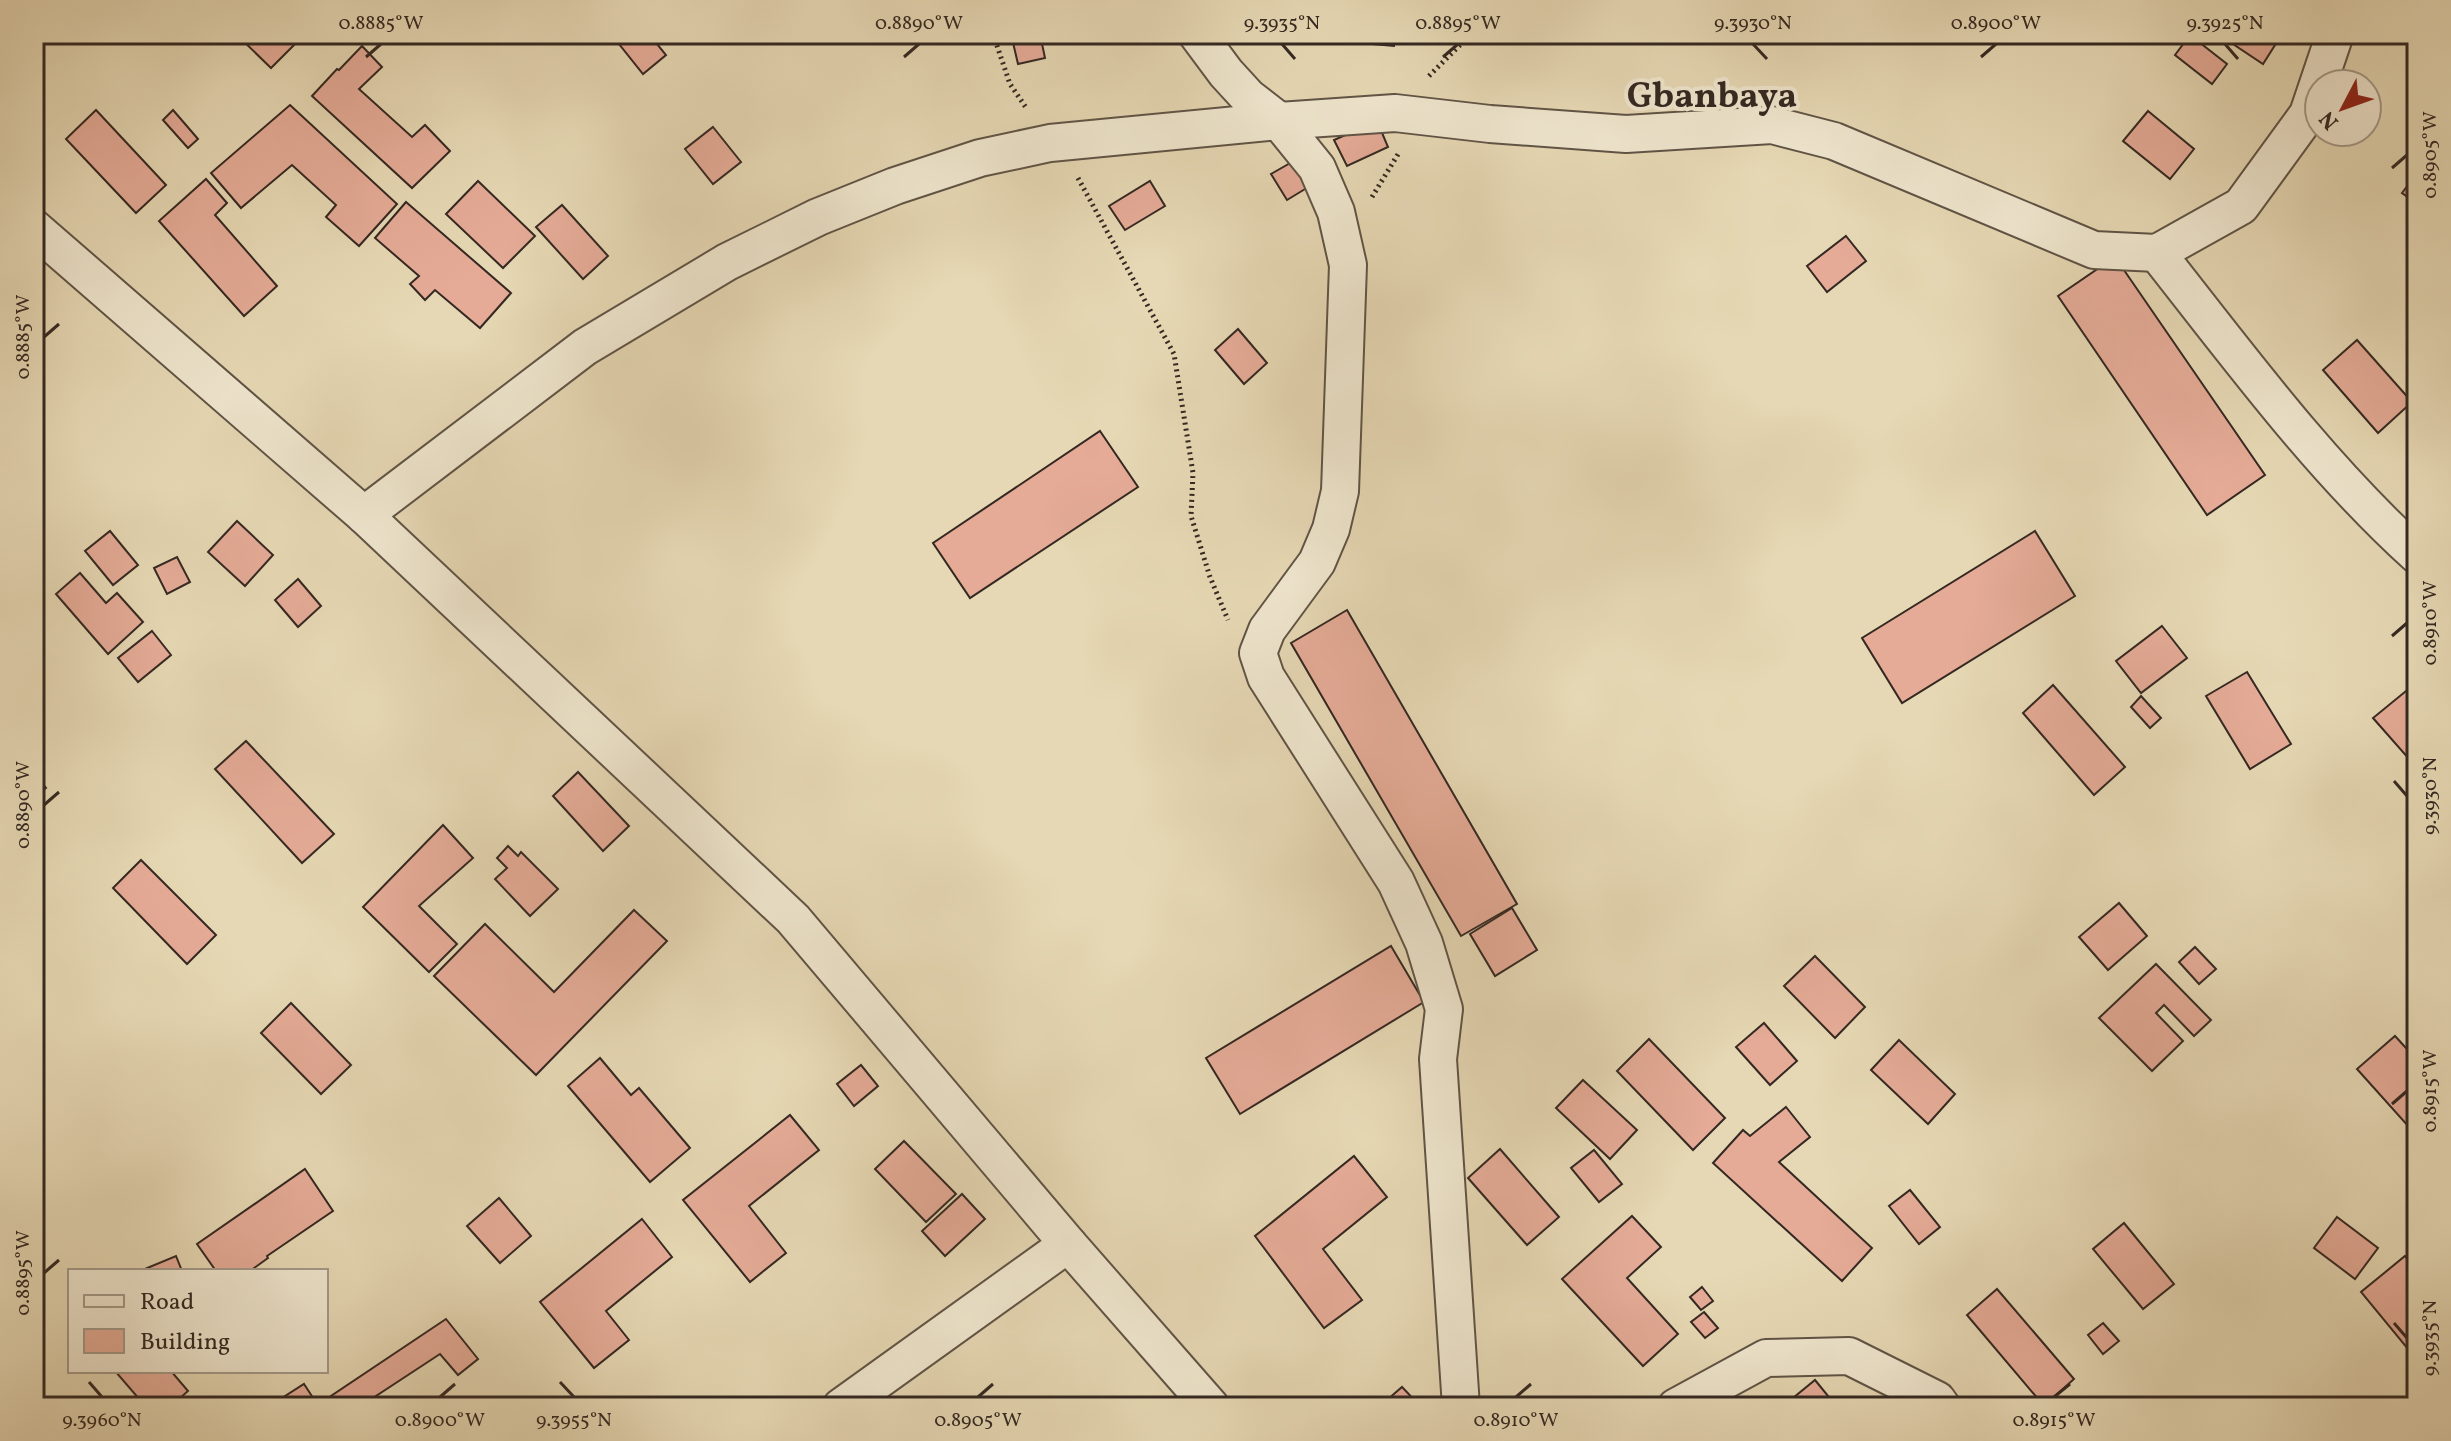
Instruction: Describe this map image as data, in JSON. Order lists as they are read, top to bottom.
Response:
{
  "districts": ["Gbanbaya"],
  "legend": ["Road", "Building"],
  "north": "bottom left",
  "coordinates": [
    "0.8885°W",
    "0.8890°W",
    "9.3935°N",
    "0.8895°W",
    "9.3930°N",
    "0.8900°W",
    "9.3925°N",
    "0.8905°W",
    "0.8910°W",
    "0.8915°W",
    "9.3960°N",
    "9.3955°N"
  ]
}
